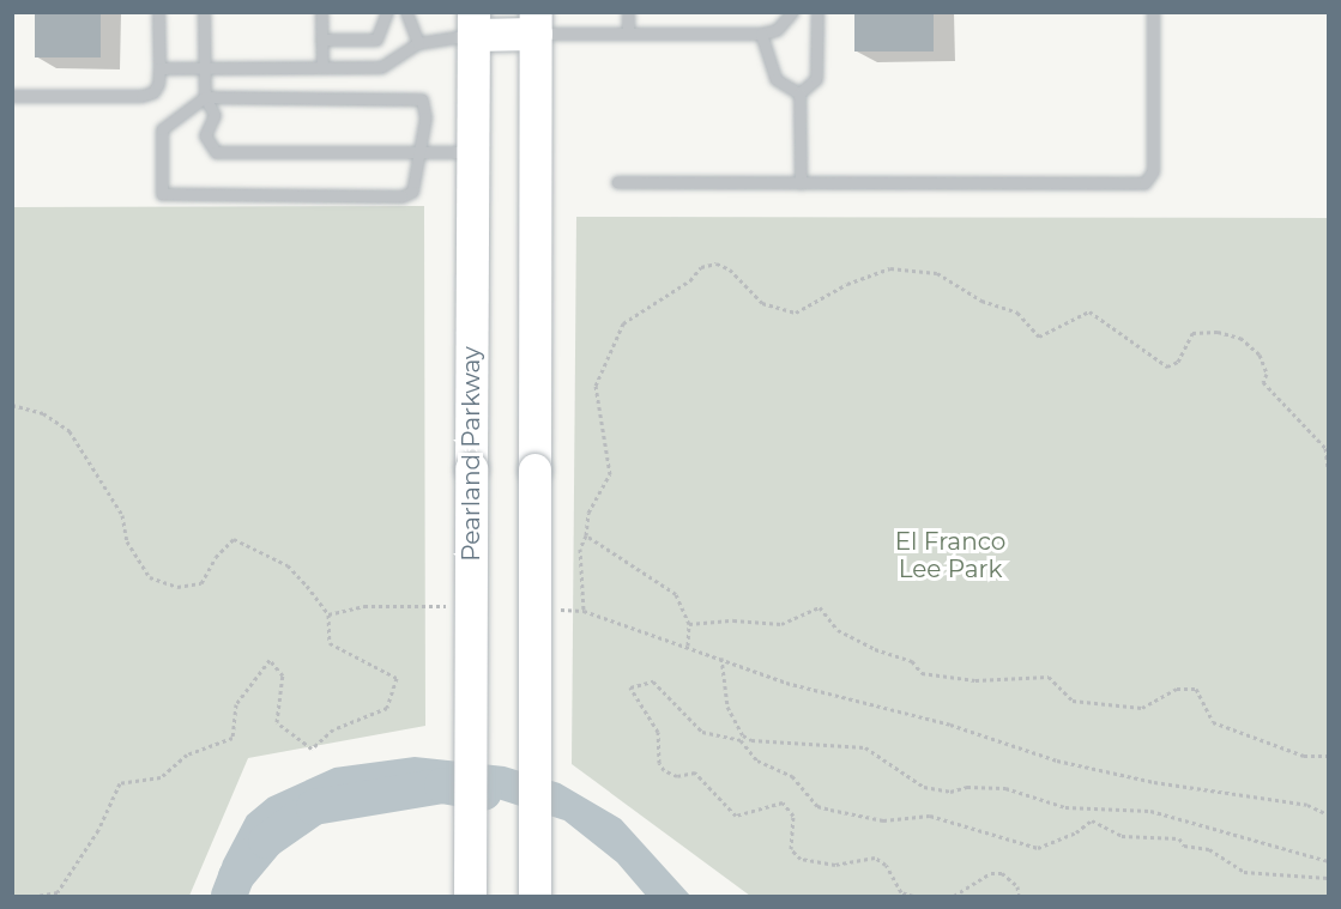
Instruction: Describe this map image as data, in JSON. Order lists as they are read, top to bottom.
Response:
{
  "streets": {
    "main road": ["Pearland Parkway"]
  },
  "parks": ["El Franco Lee Park"]
}
